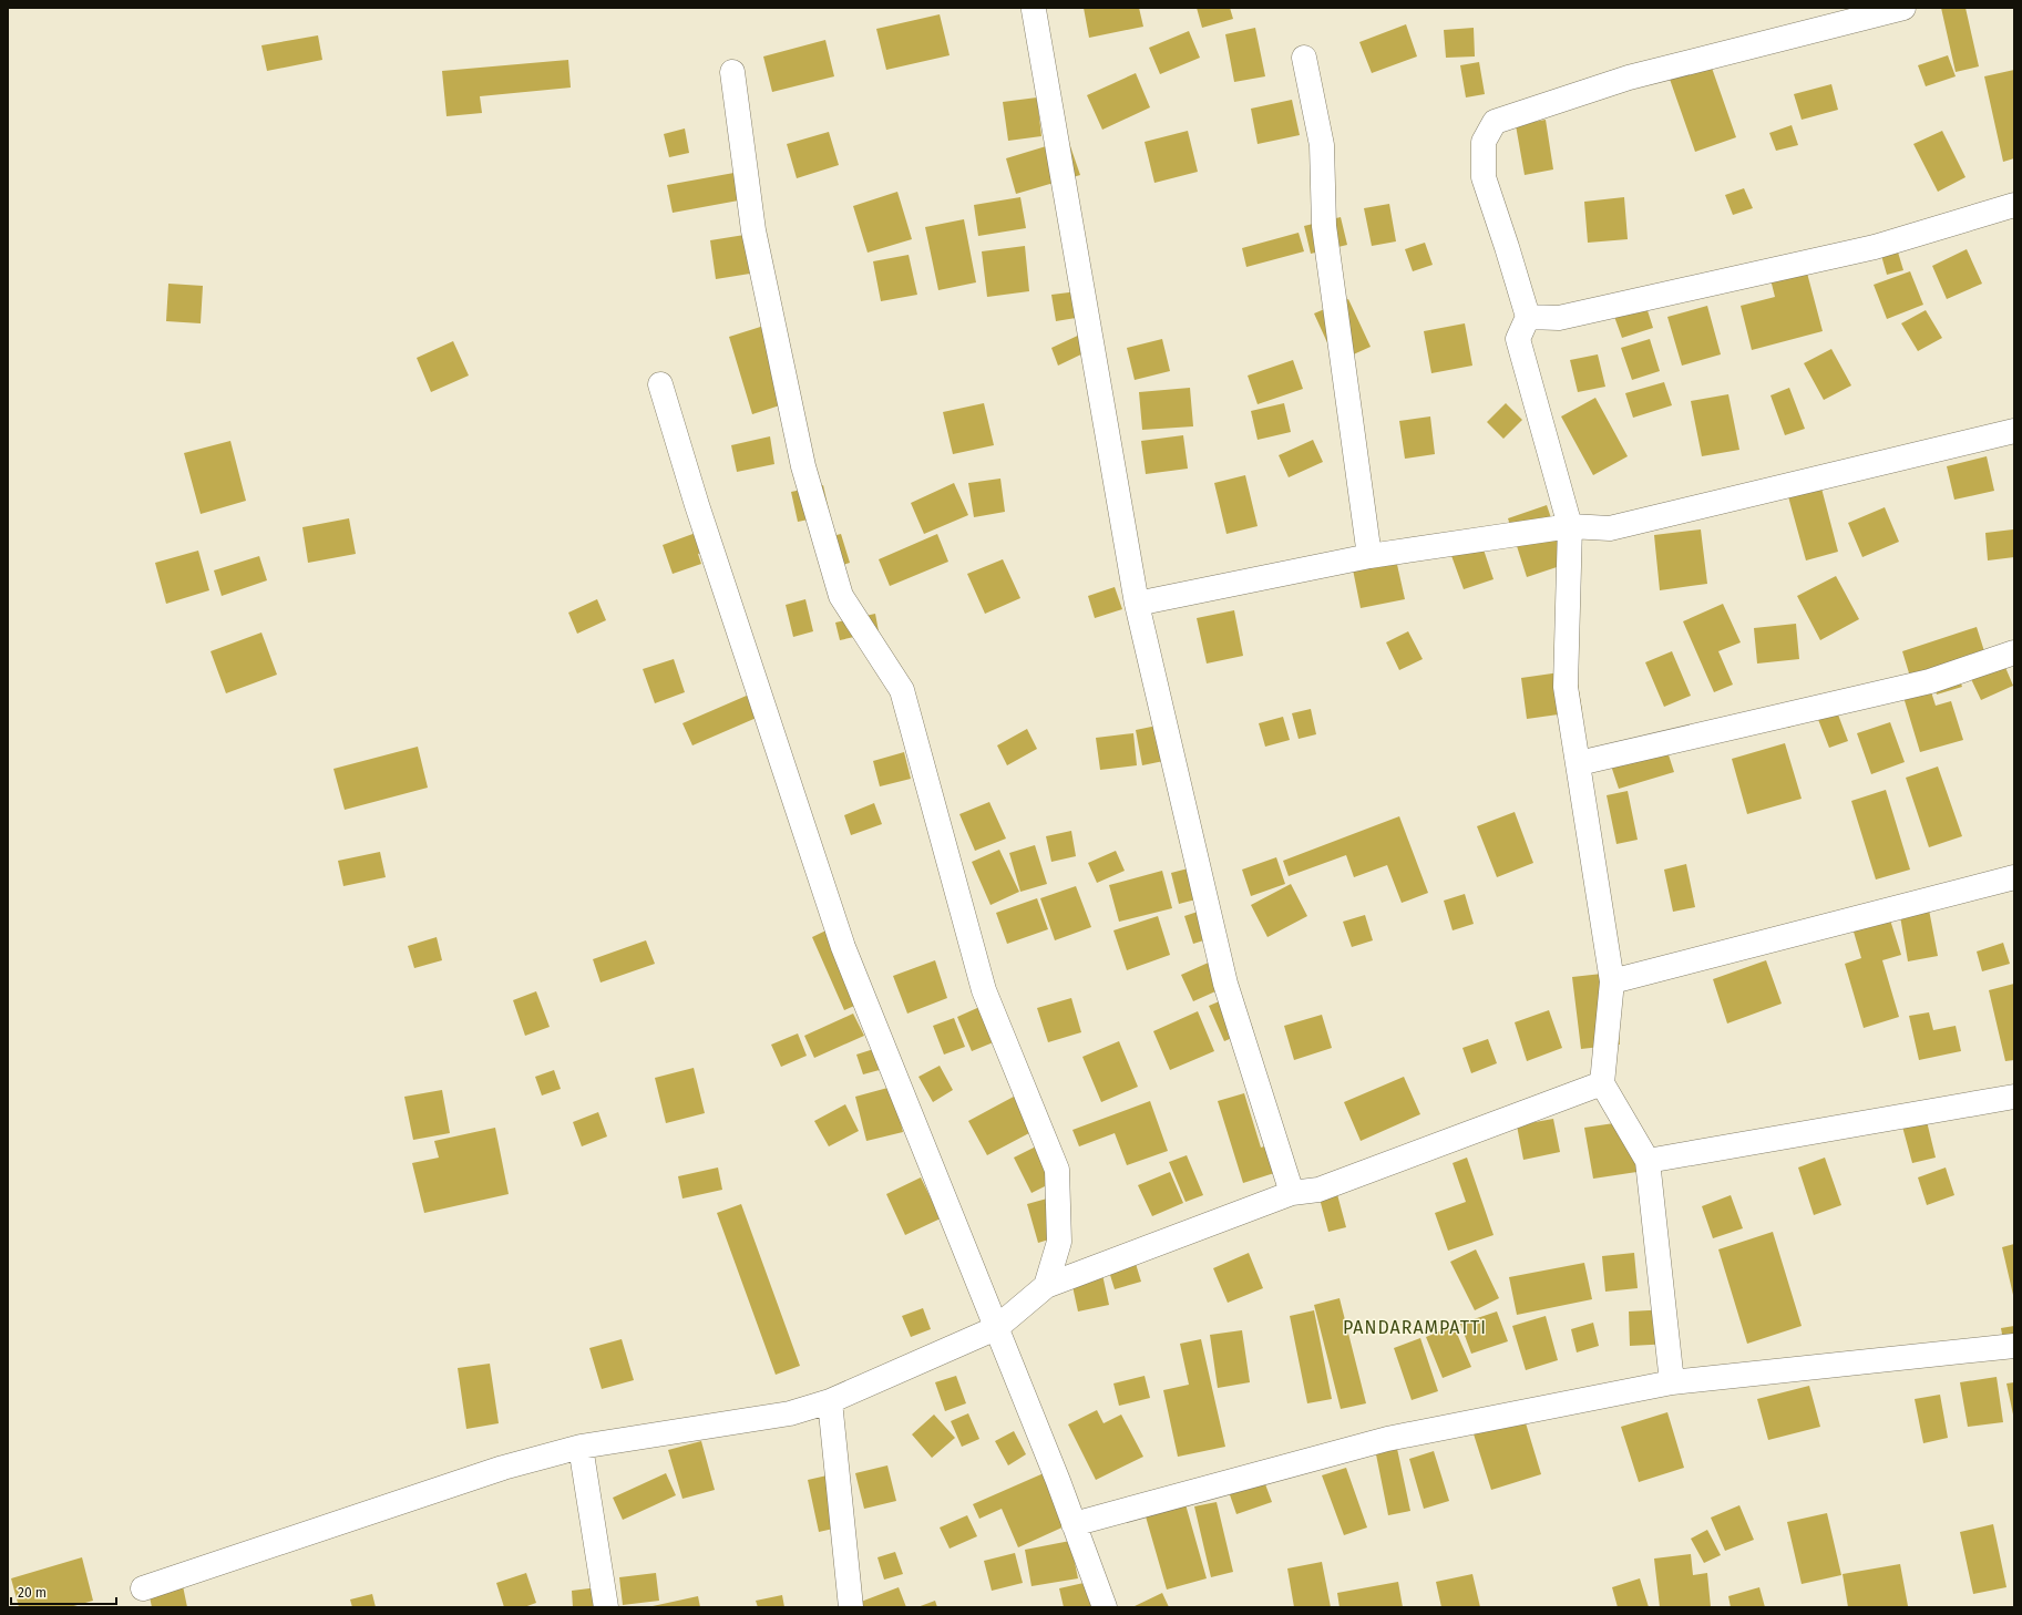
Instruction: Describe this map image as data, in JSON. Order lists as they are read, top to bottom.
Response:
{
  "districts": ["PANDARAMPATTI"],
  "scale_bar": "20 m"
}
